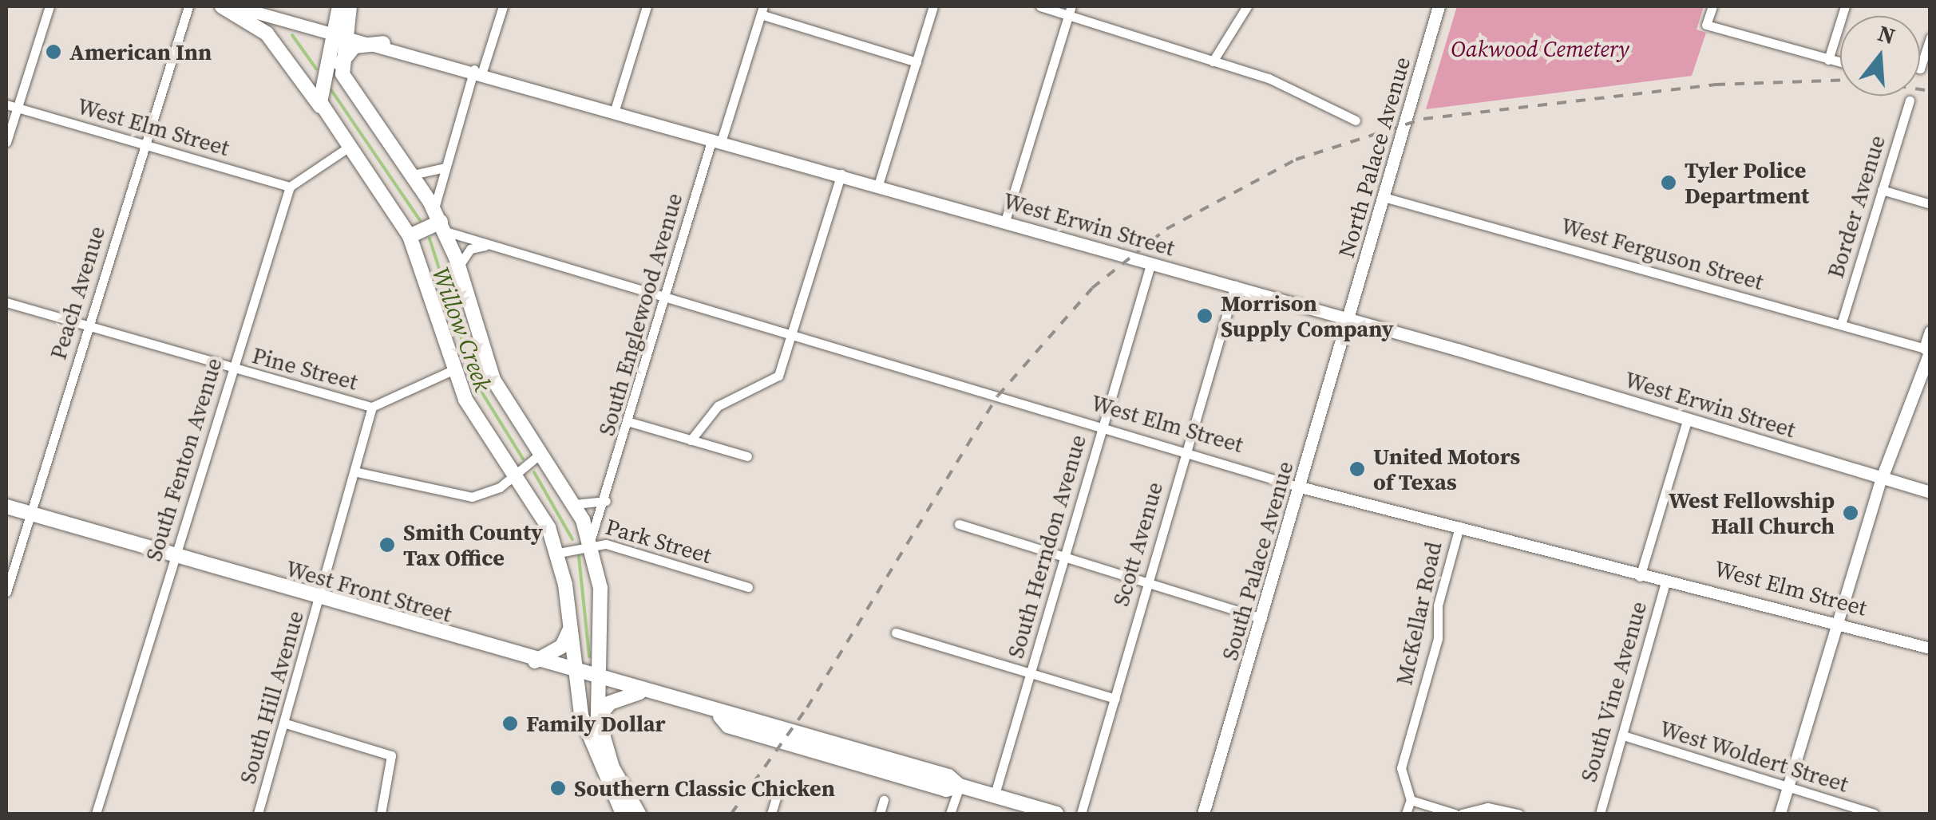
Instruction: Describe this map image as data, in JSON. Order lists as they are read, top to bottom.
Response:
{
  "streets": {
    "main road": [
      "North Palace Avenue",
      "West Erwin Street",
      "South Palace Avenue",
      "West Front Street"
    ],
    "street": [
      "West Elm Street",
      "Border Avenue",
      "West Ferguson Street",
      "Peach Avenue",
      "South Englewood Avenue",
      "Pine Street",
      "South Fenton Avenue",
      "Park Street",
      "Scott Avenue",
      "South Herndon Avenue",
      "McKellar Road",
      "South Vine Avenue",
      "South Hill Avenue",
      "West Woldert Street"
    ]
  },
  "crossings": [
    ["West Elm Street", "Peach Avenue"],
    ["West Elm Street", "South Englewood Avenue"],
    ["West Elm Street", "South Fenton Avenue"],
    ["West Elm Street", "Scott Avenue"],
    ["West Elm Street", "South Herndon Avenue"],
    ["West Elm Street", "South Palace Avenue"],
    ["West Elm Street", "McKellar Road"],
    ["West Elm Street", "South Vine Avenue"],
    ["North Palace Avenue", "West Erwin Street"],
    ["North Palace Avenue", "West Ferguson Street"],
    ["North Palace Avenue", "South Palace Avenue"],
    ["Border Avenue", "West Ferguson Street"],
    ["West Erwin Street", "South Englewood Avenue"],
    ["West Erwin Street", "Scott Avenue"],
    ["West Erwin Street", "South Herndon Avenue"],
    ["West Erwin Street", "South Palace Avenue"],
    ["West Erwin Street", "South Vine Avenue"],
    ["Peach Avenue", "Pine Street"],
    ["Peach Avenue", "West Front Street"],
    ["South Englewood Avenue", "Park Street"],
    ["Pine Street", "South Fenton Avenue"],
    ["Pine Street", "South Hill Avenue"],
    ["South Fenton Avenue", "West Front Street"],
    ["South Herndon Avenue", "West Front Street"],
    ["West Front Street", "South Hill Avenue"],
    ["South Vine Avenue", "West Woldert Street"]
  ],
  "water": ["Willow Creek"],
  "parks": ["Oakwood Cemetery"],
  "places": [
    "American Inn",
    "Tyler Police Department",
    "Morrison Supply Company",
    "United Motors of Texas",
    "West Fellowship Hall Church",
    "Smith County Tax Office",
    "Family Dollar",
    "Southern Classic Chicken"
  ],
  "north": "top"
}
